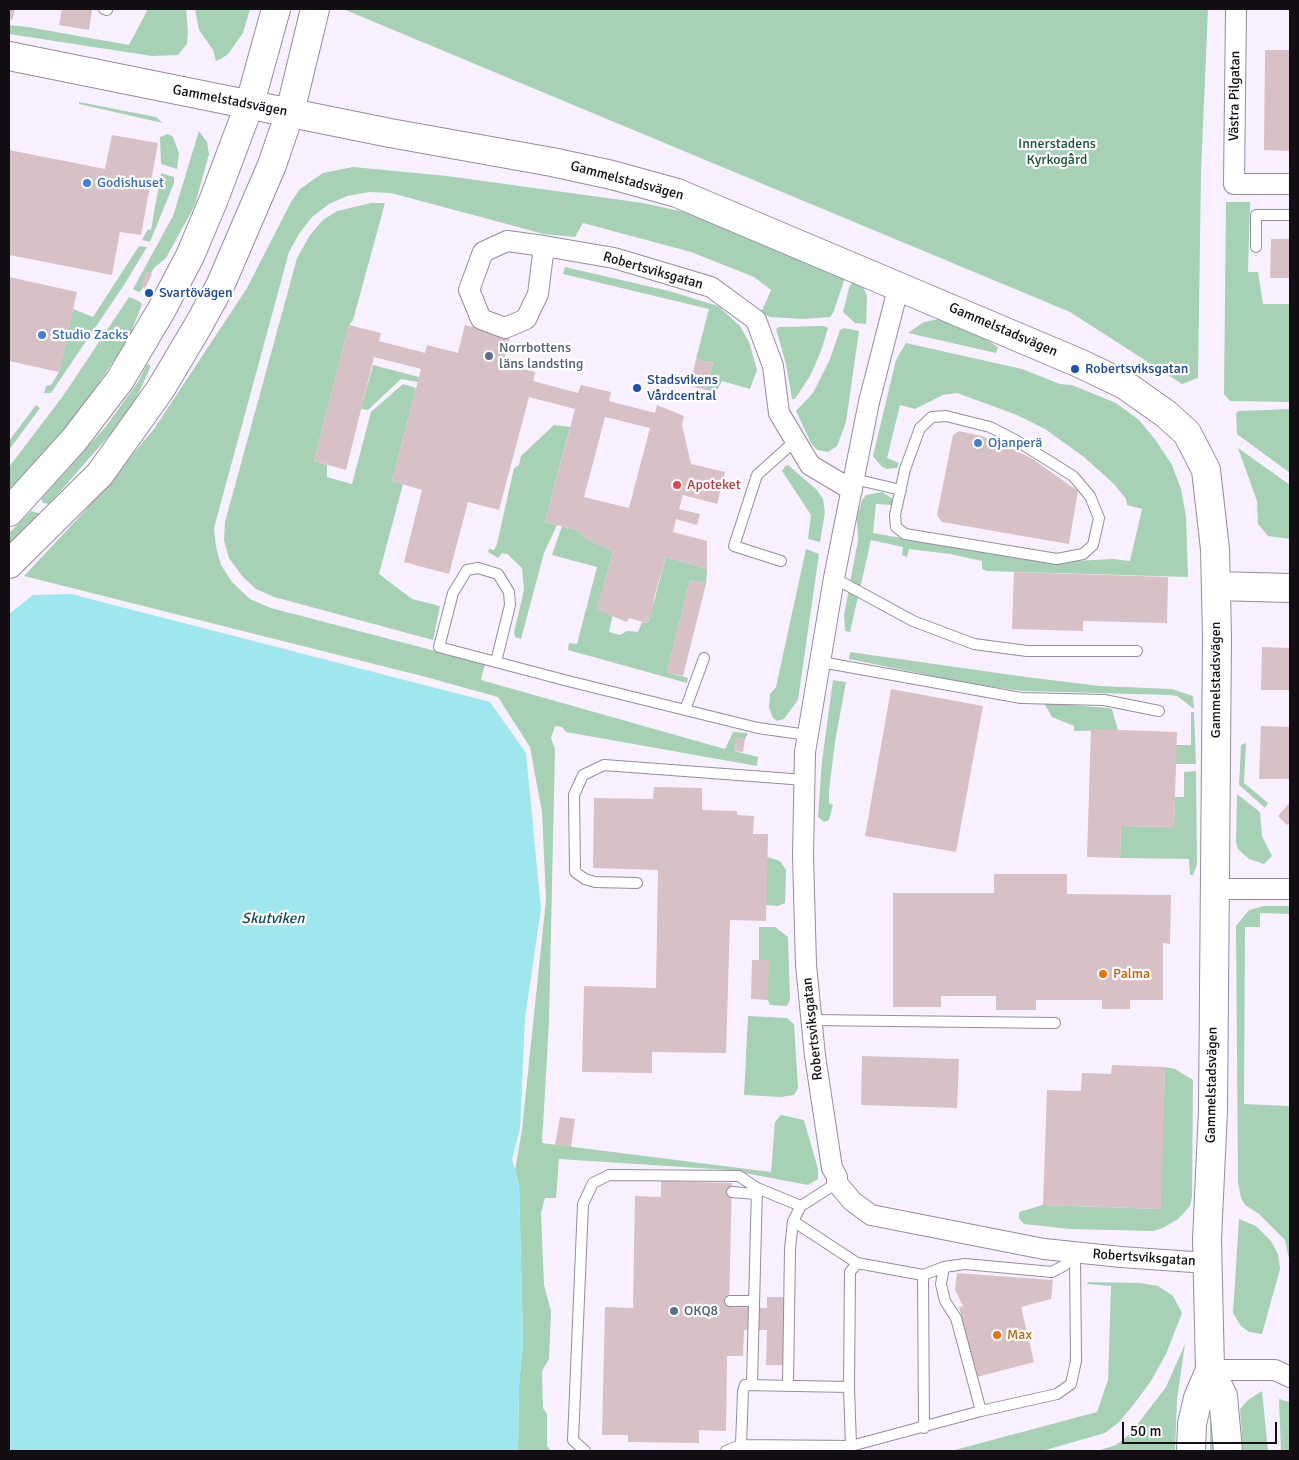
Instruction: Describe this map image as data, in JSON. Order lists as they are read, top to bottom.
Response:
{
  "streets": {
    "street": ["Västra Pilgatan", "Gammelstadsvägen", "Robertsviksgatan"]
  },
  "crossings": [
    ["Gammelstadsvägen", "Robertsviksgatan"]
  ],
  "water": ["Skutviken"],
  "parks": ["Innerstadens Kyrkogård"],
  "places": [
    "Godishuset",
    "Svartövägen",
    "Studio Zacks",
    "Norrbottens läns landsting",
    "Robertsviksgatan",
    "Stadsvikens Vårdcentral",
    "Ojanperä",
    "Apoteket",
    "Palma",
    "OKQ8",
    "Max"
  ],
  "scale_bar": "50 m"
}
